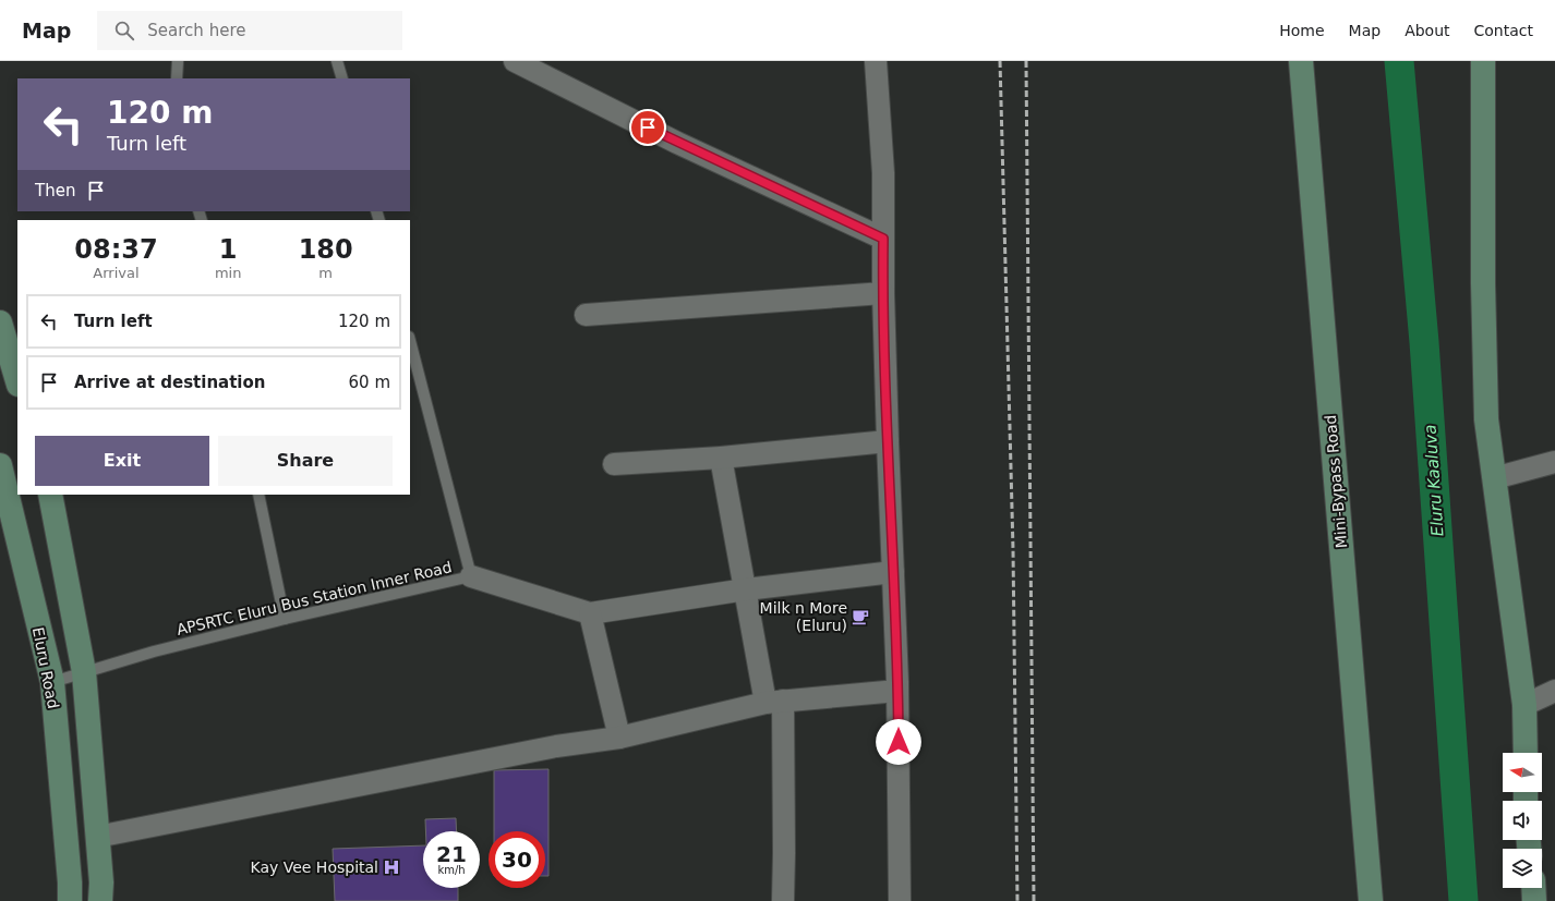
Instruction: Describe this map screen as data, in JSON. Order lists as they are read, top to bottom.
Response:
{
  "streets": {
    "main road": ["Mini-Bypass Road", "Eluru Road"],
    "lane": ["APSRTC Eluru Bus Station Inner Road"]
  },
  "crossings": [
    ["APSRTC Eluru Bus Station Inner Road", "Eluru Road"]
  ],
  "water": ["Eluru Kaaluva"],
  "places": {
    "cafe": ["Milk n More (Eluru)"],
    "hospital": ["Kay Vee Hospital"]
  },
  "north": "left",
  "page": {
    "header": "Map",
    "search": "Search here",
    "nav": [
      "Home",
      "Map",
      "About",
      "Contact"
    ],
    "turn": ["120 m", "Turn left"],
    "then": "Then",
    "eta": [
      "08:37",
      "Arrival",
      "1",
      "min",
      "180",
      "m"
    ],
    "list": [
      {
        "name": "Turn left",
        "value": "120 m"
      },
      {
        "name": "Arrive at destination",
        "value": "60 m"
      }
    ],
    "buttons": ["Exit", "Share"],
    "speed": "21 km/h",
    "limit": "30"
  }
}
